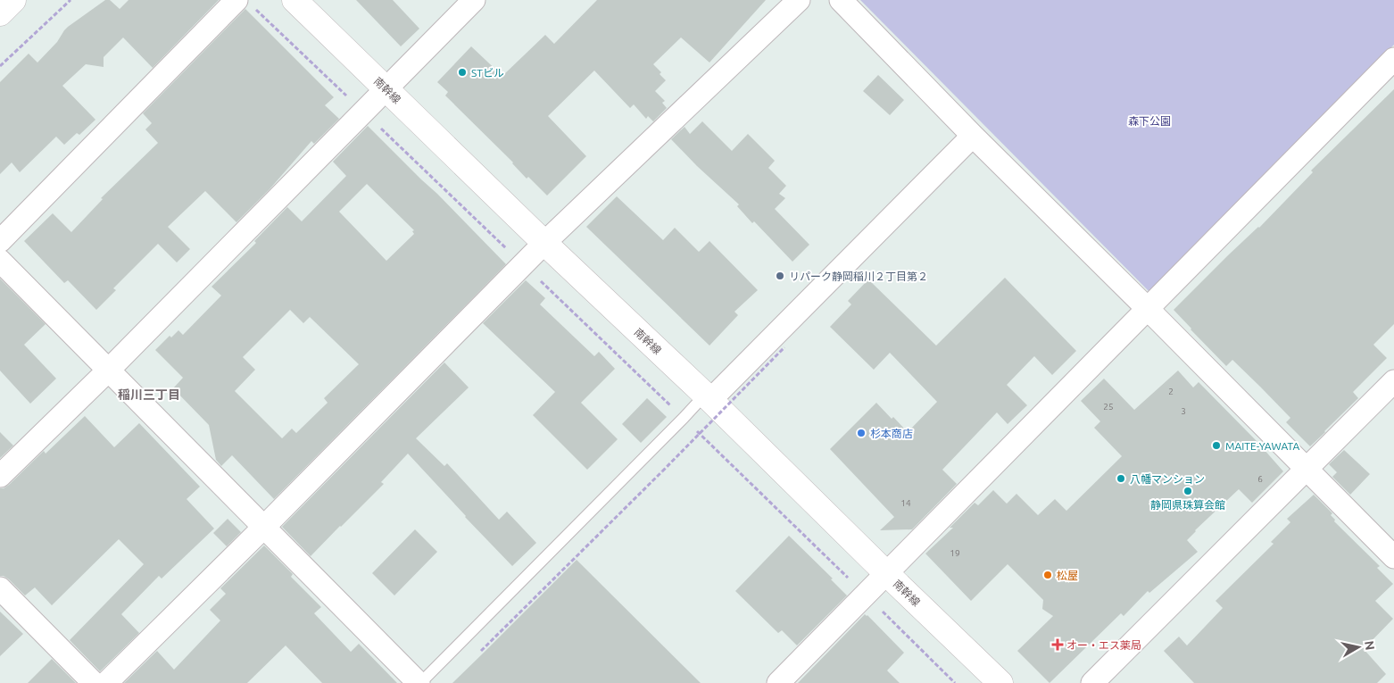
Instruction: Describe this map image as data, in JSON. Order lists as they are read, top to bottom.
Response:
{
  "streets": {
    "main road": ["南幹線"]
  },
  "districts": ["稲川三丁目"],
  "parks": ["森下公園"],
  "places": {
    "other": [
      "STビル",
      "リパーク静岡稲川２丁目第２",
      "杉本商店",
      "MAITE-YAWATA",
      "八幡マンション",
      "静岡県珠算会館",
      "松屋"
    ],
    "health": ["オー・エス薬局"]
  },
  "house_numbers": [
    "2",
    "25",
    "3",
    "6",
    "14",
    "19"
  ],
  "north": "right"
}
